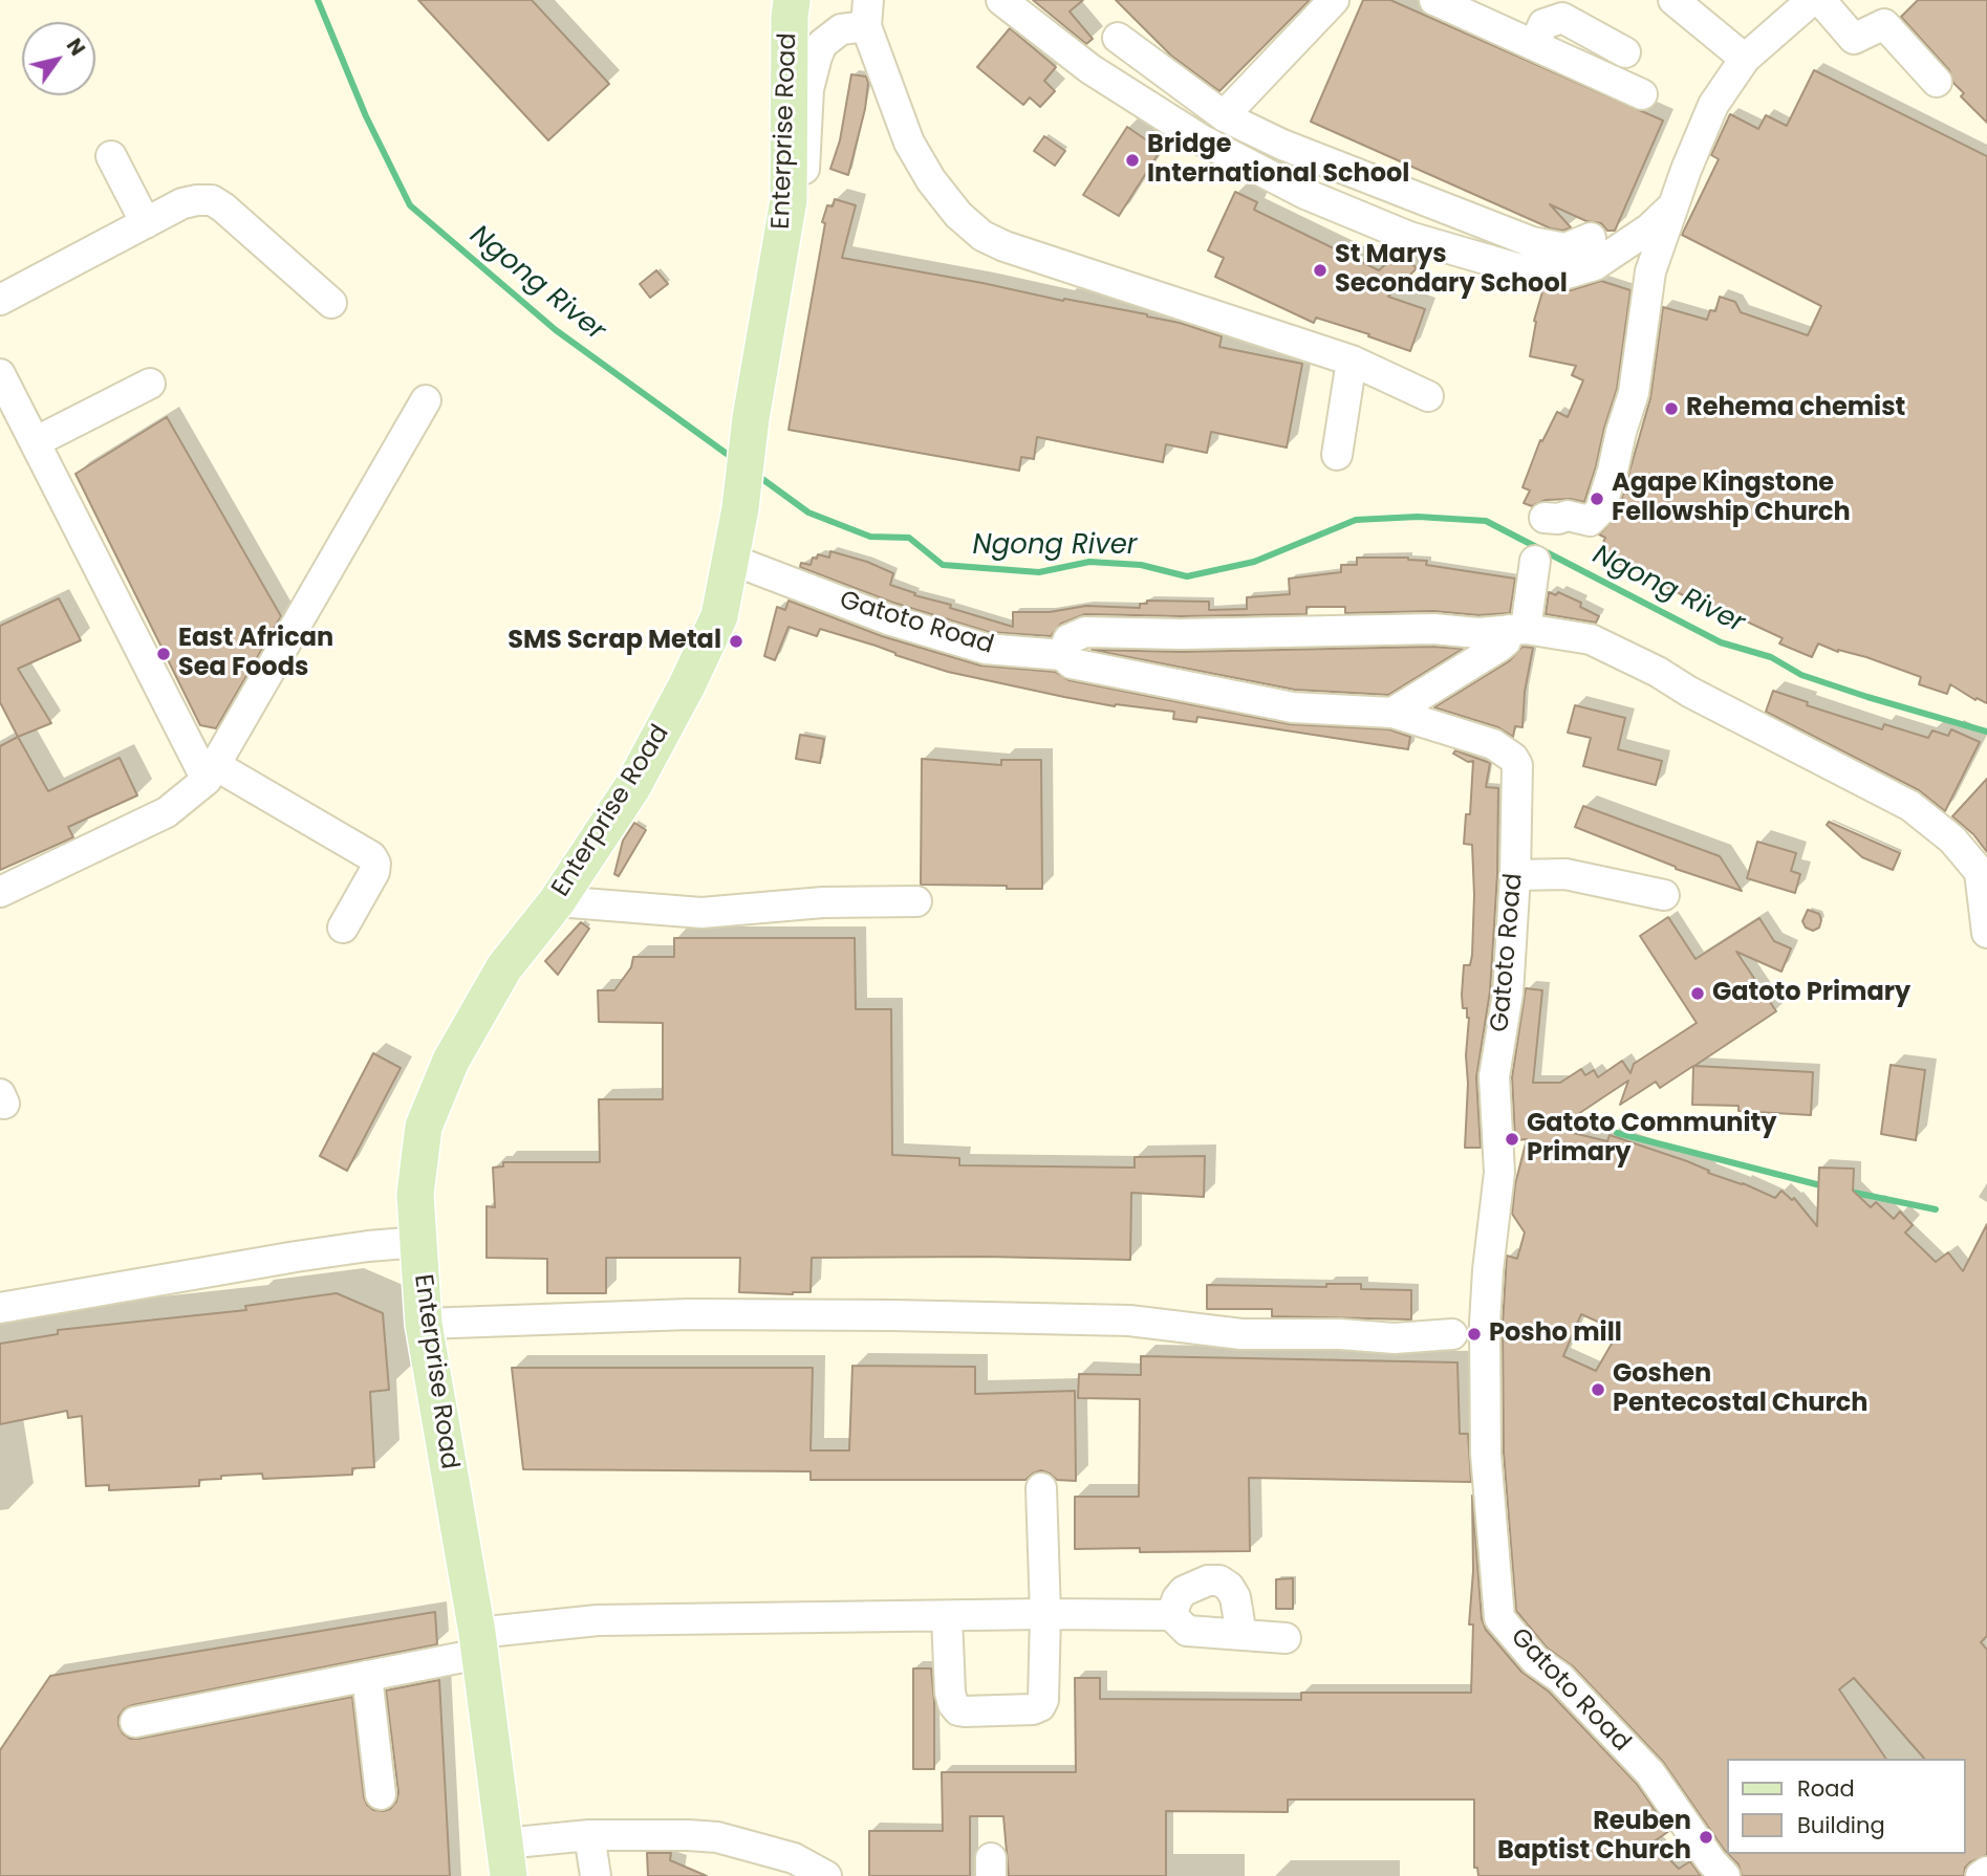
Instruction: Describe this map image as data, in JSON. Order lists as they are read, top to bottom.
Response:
{
  "streets": {
    "main road": ["Enterprise Road"],
    "street": ["Gatoto Road"]
  },
  "crossings": [
    ["Enterprise Road", "Gatoto Road"]
  ],
  "water": ["Ngong River"],
  "places": [
    "Bridge International School",
    "St Marys Secondary School",
    "Rehema chemist",
    "Agape Kingstone Fellowship Church",
    "SMS Scrap Metal",
    "East African Sea Foods",
    "Gatoto Primary",
    "Gatoto Community Primary",
    "Posho mill",
    "Goshen Pentecostal Church",
    "Reuben Baptist Church"
  ],
  "legend": ["Road", "Building"],
  "north": "top right"
}
